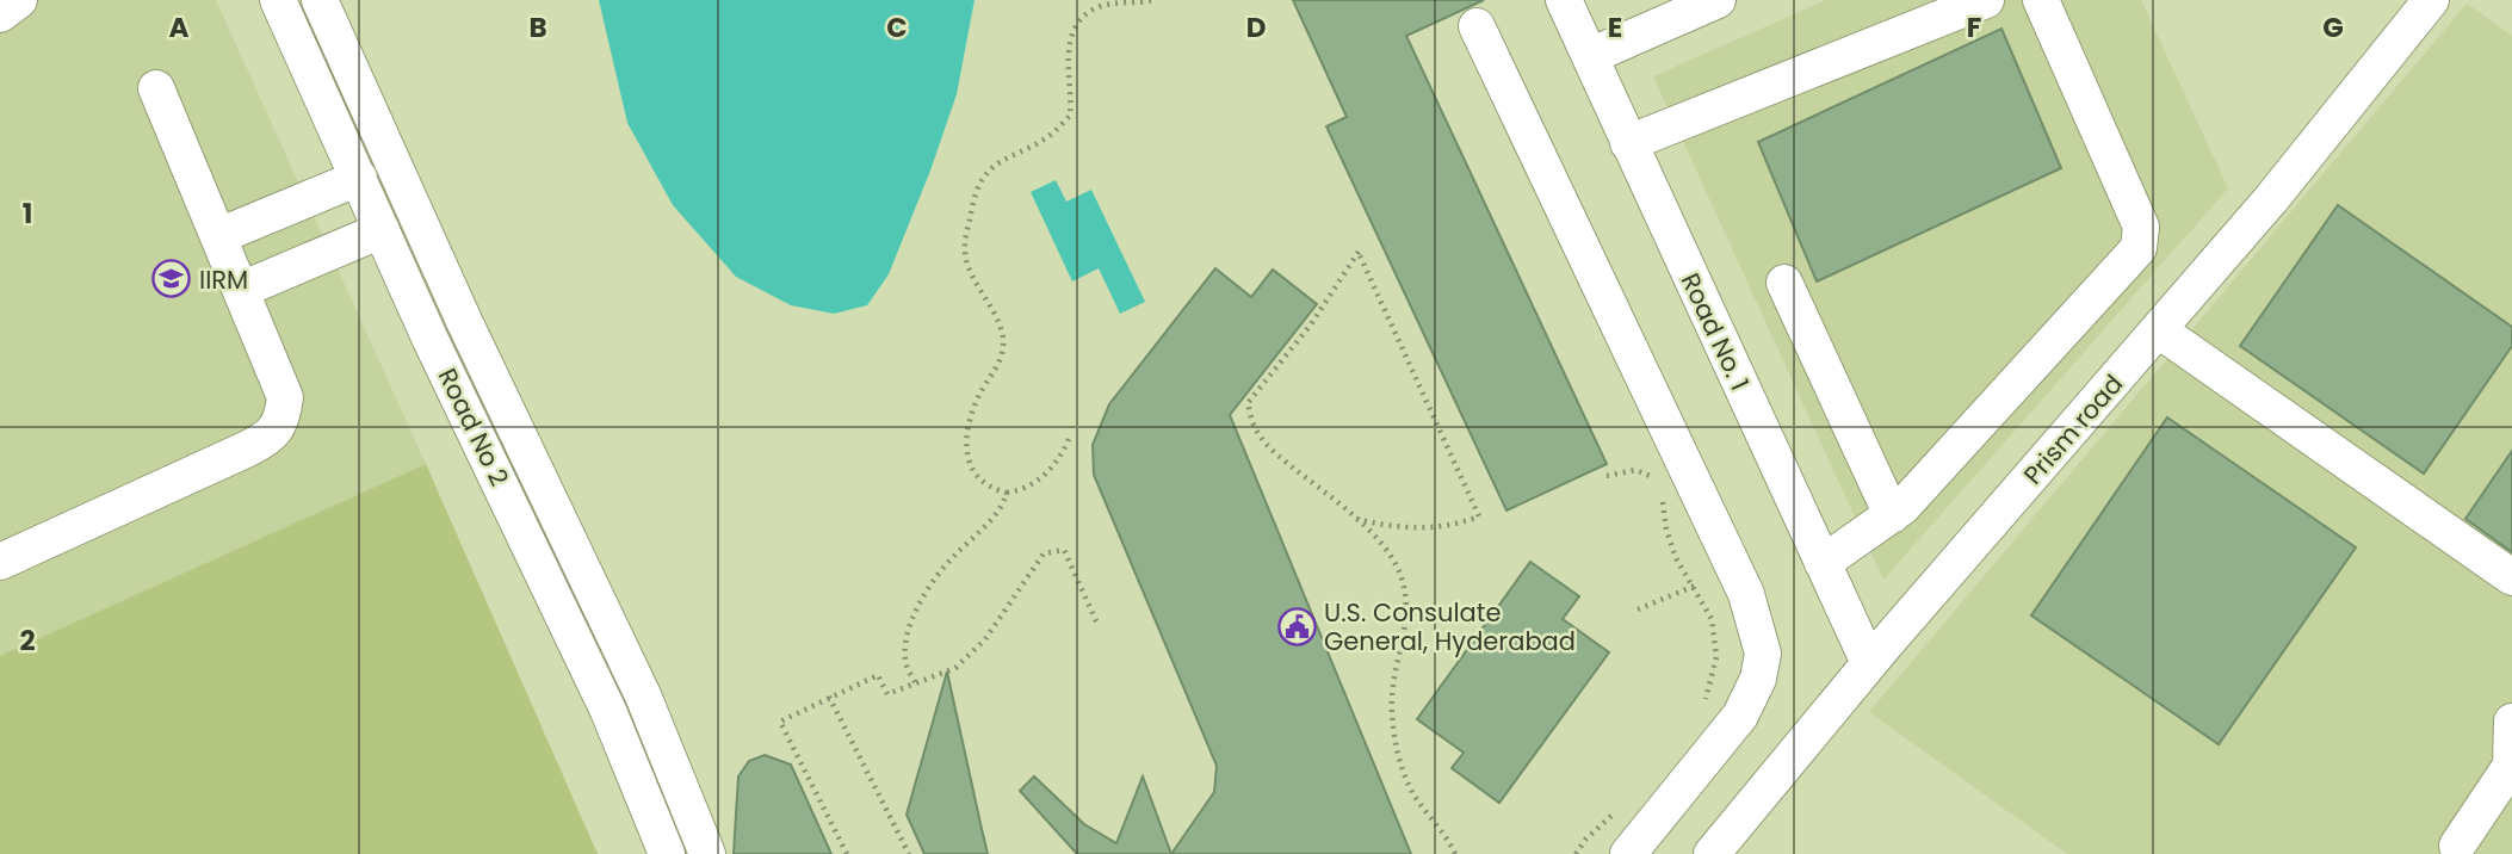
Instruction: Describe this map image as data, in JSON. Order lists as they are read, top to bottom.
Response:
{
  "streets": {
    "street": ["Road No. 1", "Road No 2", "Prism road"]
  },
  "crossings": [
    ["Road No. 1", "Prism road"]
  ],
  "places": {
    "school or university": ["IIRM"],
    "public building": ["U.S. Consulate General, Hyderabad"]
  },
  "grid": {
    "columns": [
      "A",
      "B",
      "C",
      "D",
      "E",
      "F",
      "G"
    ],
    "rows": ["1", "2"]
  }
}
